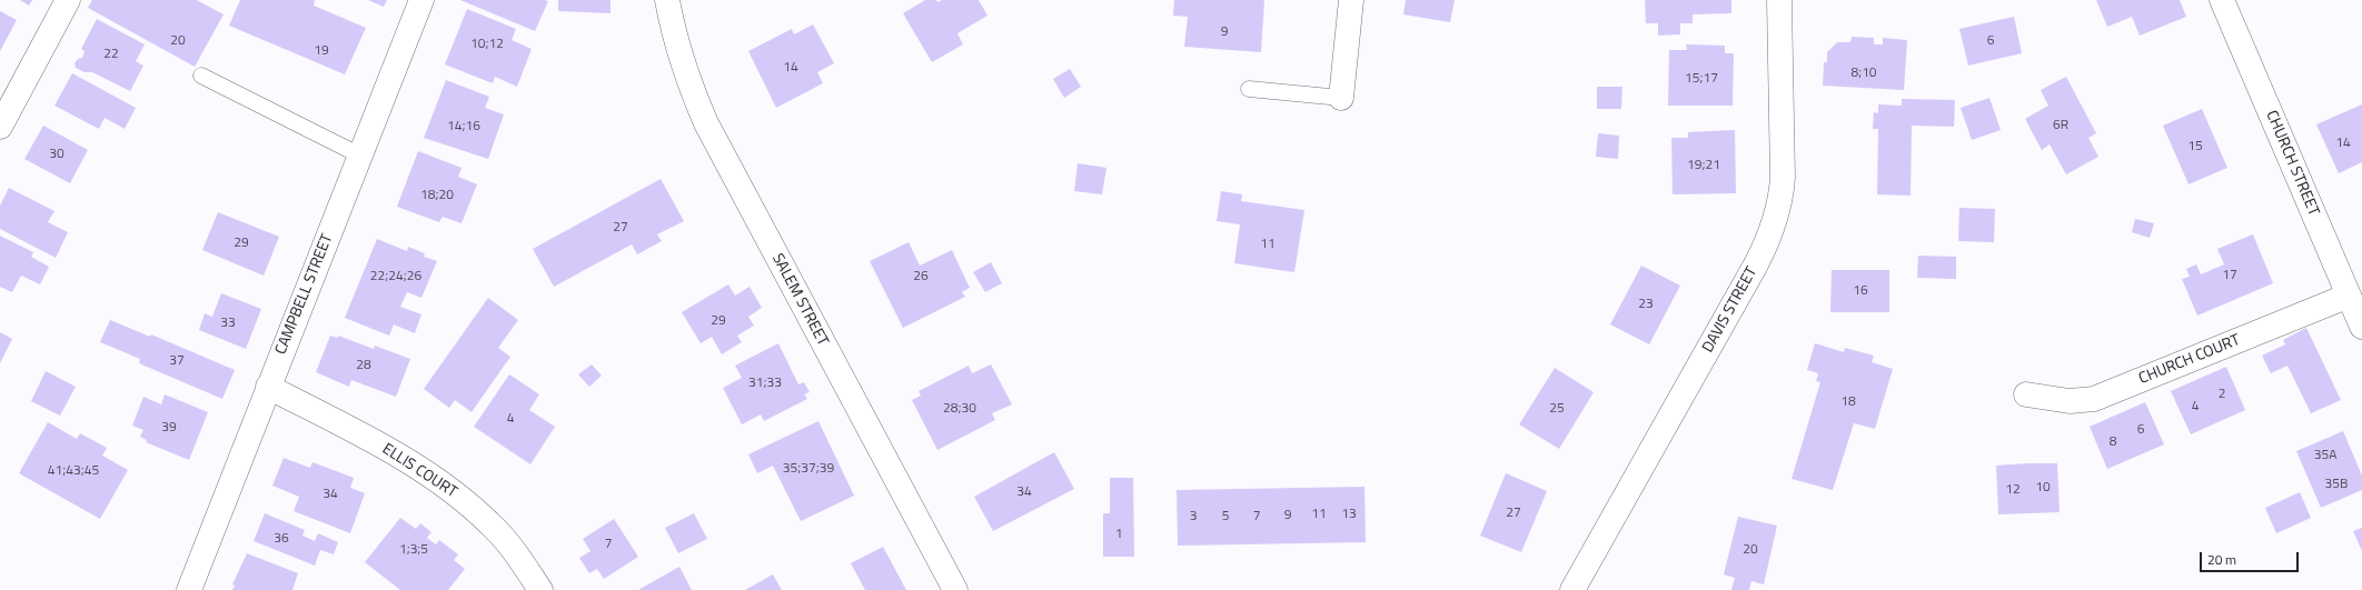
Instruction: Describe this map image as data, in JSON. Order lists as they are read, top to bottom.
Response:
{
  "streets": {
    "street": [
      "CHURCH STREET",
      "CAMPBELL STREET",
      "SALEM STREET",
      "DAVIS STREET",
      "CHURCH COURT",
      "ELLIS COURT"
    ]
  },
  "crossings": [
    ["CHURCH STREET", "CHURCH COURT"],
    ["CAMPBELL STREET", "ELLIS COURT"]
  ],
  "house_numbers": [
    "9",
    "20",
    "6",
    "10;12",
    "19",
    "22",
    "14",
    "8;10",
    "15;17",
    "6R",
    "14;16",
    "14",
    "15",
    "30",
    "19;21",
    "18;20",
    "27",
    "29",
    "11",
    "17",
    "22;24;26",
    "26",
    "16",
    "23",
    "29",
    "33",
    "37",
    "28",
    "31;33",
    "2",
    "18",
    "4",
    "28;30",
    "25",
    "4",
    "39",
    "6",
    "8",
    "35A",
    "35;37;39",
    "41;43;45",
    "35B",
    "10",
    "12",
    "34",
    "34",
    "27",
    "11",
    "13",
    "9",
    "3",
    "5",
    "7",
    "1",
    "36",
    "7",
    "1;3;5",
    "20"
  ],
  "scale_bar": "20 m"
}
